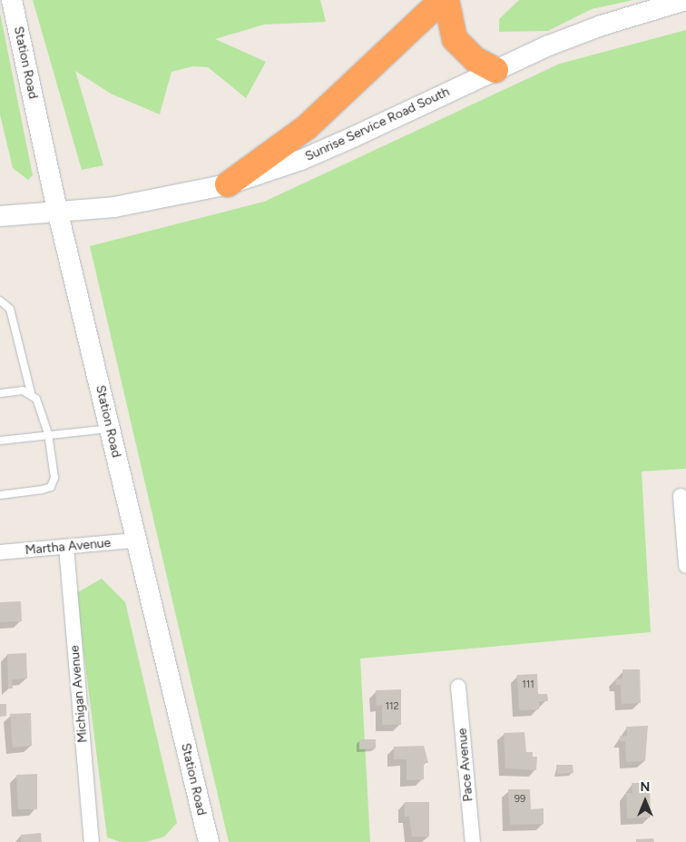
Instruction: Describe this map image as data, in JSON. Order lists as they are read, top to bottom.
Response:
{
  "streets": {
    "main road": ["Station Road", "Sunrise Service Road South"],
    "street": ["Martha Avenue", "Michigan Avenue", "Pace Avenue"]
  },
  "crossings": [
    ["Station Road", "Sunrise Service Road South"],
    ["Station Road", "Martha Avenue"],
    ["Martha Avenue", "Michigan Avenue"]
  ],
  "house_numbers": ["111", "112", "99"],
  "north": "top"
}
